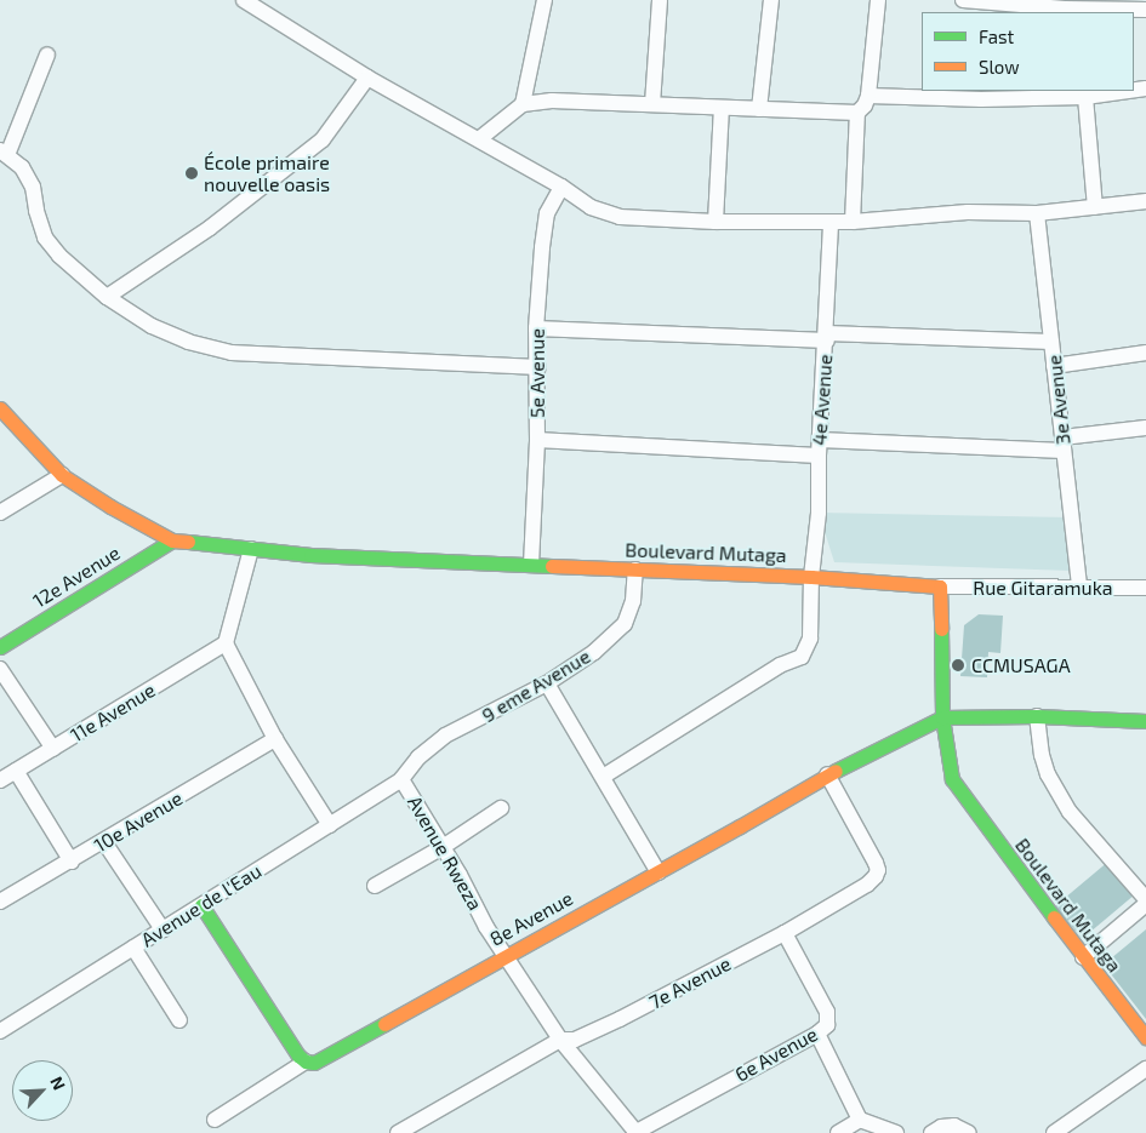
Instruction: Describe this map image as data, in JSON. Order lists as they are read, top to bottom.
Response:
{
  "streets": {
    "street": [
      "5e Avenue",
      "4e Avenue",
      "3e Avenue",
      "Boulevard Mutaga",
      "12e Avenue",
      "Rue Gitaramuka",
      "9 eme Avenue",
      "11e Avenue",
      "10e Avenue",
      "Avenue Rweza",
      "Avenue de l'Eau",
      "8e Avenue",
      "7e Avenue",
      "6e Avenue"
    ]
  },
  "crossings": [
    ["5e Avenue", "Boulevard Mutaga"],
    ["4e Avenue", "Boulevard Mutaga"],
    ["3e Avenue", "Rue Gitaramuka"],
    ["Boulevard Mutaga", "12e Avenue"],
    ["Boulevard Mutaga", "Rue Gitaramuka"],
    ["Boulevard Mutaga", "9 eme Avenue"],
    ["Boulevard Mutaga", "8e Avenue"],
    ["9 eme Avenue", "Avenue Rweza"],
    ["9 eme Avenue", "Avenue de l'Eau"],
    ["Avenue Rweza", "Avenue de l'Eau"],
    ["Avenue Rweza", "8e Avenue"],
    ["Avenue Rweza", "7e Avenue"],
    ["Avenue Rweza", "6e Avenue"],
    ["8e Avenue", "7e Avenue"],
    ["7e Avenue", "6e Avenue"]
  ],
  "places": ["École primaire nouvelle oasis", "CCMUSAGA"],
  "legend": ["Fast", "Slow"],
  "north": "top right"
}
